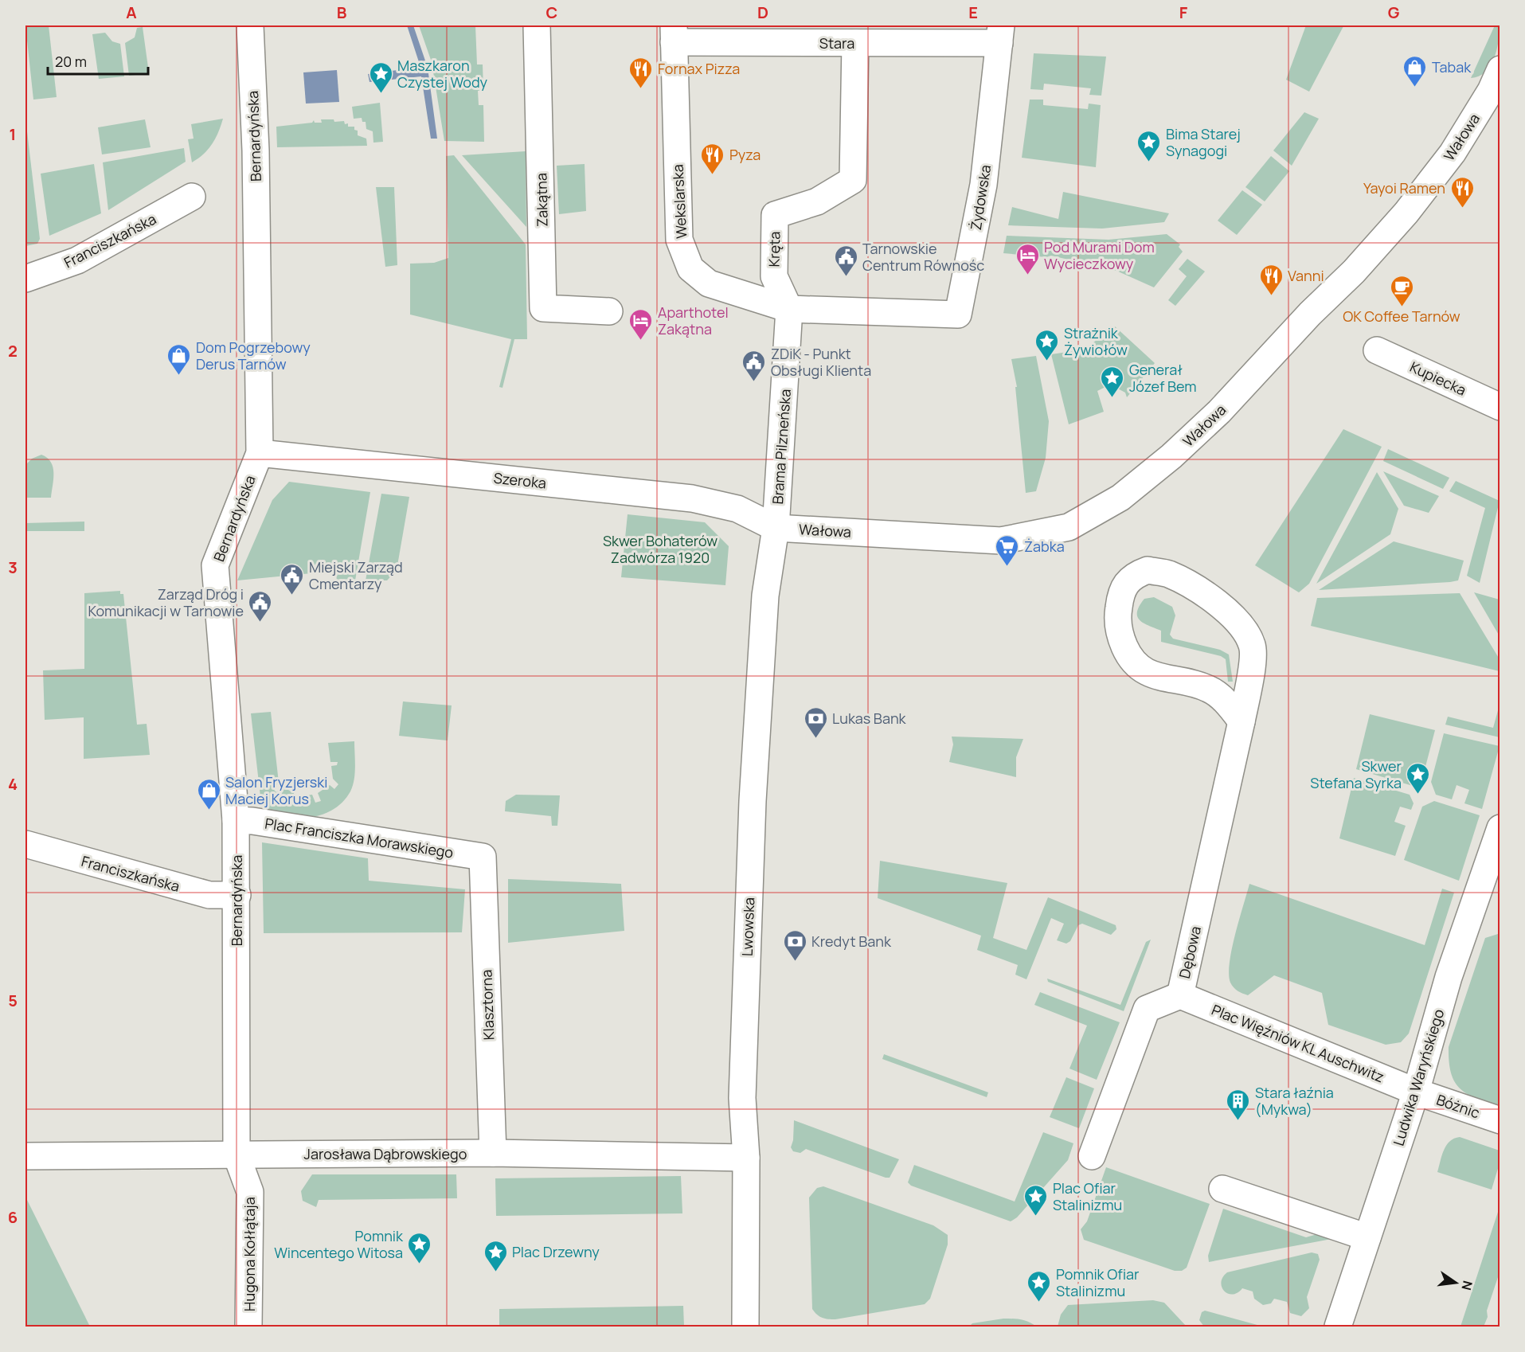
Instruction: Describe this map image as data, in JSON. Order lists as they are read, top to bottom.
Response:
{
  "streets": {
    "street": [
      "Stara",
      "Bernardyńska",
      "Wałowa",
      "Żydowska",
      "Zakątna",
      "Wekslarska",
      "Franciszkańska",
      "Kręta",
      "Kupiecka",
      "Brama Pilzneńska",
      "Szeroka",
      "Plac Franciszka Morawskiego",
      "Lwowska",
      "Dębowa",
      "Klasztorna",
      "Plac Więźniów KL Auschwitz",
      "Ludwika Waryńskiego",
      "Bóżnic",
      "Jarosława Dąbrowskiego",
      "Hugona Kołłątaja"
    ]
  },
  "crossings": [
    ["Stara", "Żydowska"],
    ["Stara", "Wekslarska"],
    ["Stara", "Kręta"],
    ["Bernardyńska", "Franciszkańska"],
    ["Bernardyńska", "Szeroka"],
    ["Bernardyńska", "Plac Franciszka Morawskiego"],
    ["Bernardyńska", "Jarosława Dąbrowskiego"],
    ["Bernardyńska", "Hugona Kołłątaja"],
    ["Wałowa", "Brama Pilzneńska"],
    ["Wałowa", "Szeroka"],
    ["Wałowa", "Lwowska"],
    ["Żydowska", "Wekslarska"],
    ["Żydowska", "Kręta"],
    ["Żydowska", "Brama Pilzneńska"],
    ["Wekslarska", "Kręta"],
    ["Wekslarska", "Brama Pilzneńska"],
    ["Kręta", "Brama Pilzneńska"],
    ["Brama Pilzneńska", "Szeroka"],
    ["Brama Pilzneńska", "Lwowska"],
    ["Szeroka", "Lwowska"],
    ["Plac Franciszka Morawskiego", "Klasztorna"],
    ["Lwowska", "Jarosława Dąbrowskiego"],
    ["Dębowa", "Plac Więźniów KL Auschwitz"],
    ["Klasztorna", "Jarosława Dąbrowskiego"],
    ["Plac Więźniów KL Auschwitz", "Ludwika Waryńskiego"],
    ["Plac Więźniów KL Auschwitz", "Bóżnic"],
    ["Ludwika Waryńskiego", "Bóżnic"],
    ["Jarosława Dąbrowskiego", "Hugona Kołłątaja"]
  ],
  "parks": ["Skwer Bohaterów Zadwórza 1920"],
  "places": {
    "shop": ["Tabak", "Dom Pogrzebowy Derus Tarnów", "Salon Fryzjerski Maciej Korus"],
    "restaurant": [
      "Fornax Pizza",
      "Pyza",
      "Yayoi Ramen",
      "Vanni"
    ],
    "place": [
      "Maszkaron Czystej Wody",
      "Bima Starej Synagogi",
      "Strażnik Żywiołów",
      "Generał Józef Bem",
      "Skwer Stefana Syrka",
      "Plac Ofiar Stalinizmu",
      "Pomnik Wincentego Witosa",
      "Plac Drzewny",
      "Pomnik Ofiar Stalinizmu"
    ],
    "hotel": ["Pod Murami Dom Wycieczkowy", "Aparthotel Zakątna"],
    "public building": [
      "Tarnowskie Centrum Równośc",
      "ZDiK - Punkt Obsługi Klienta",
      "Miejski Zarząd Cmentarzy",
      "Zarząd Dróg i Komunikacji w Tarnowie"
    ],
    "cafe": ["OK Coffee Tarnów"],
    "supermarket": ["Żabka"],
    "bank": ["Lukas Bank", "Kredyt Bank"],
    "building": ["Stara łaźnia (Mykwa)"]
  },
  "scale_bar": "20 m",
  "north": "right",
  "grid": {
    "columns": [
      "A",
      "B",
      "C",
      "D",
      "E",
      "F",
      "G"
    ],
    "rows": [
      "1",
      "2",
      "3",
      "4",
      "5",
      "6"
    ]
  }
}
